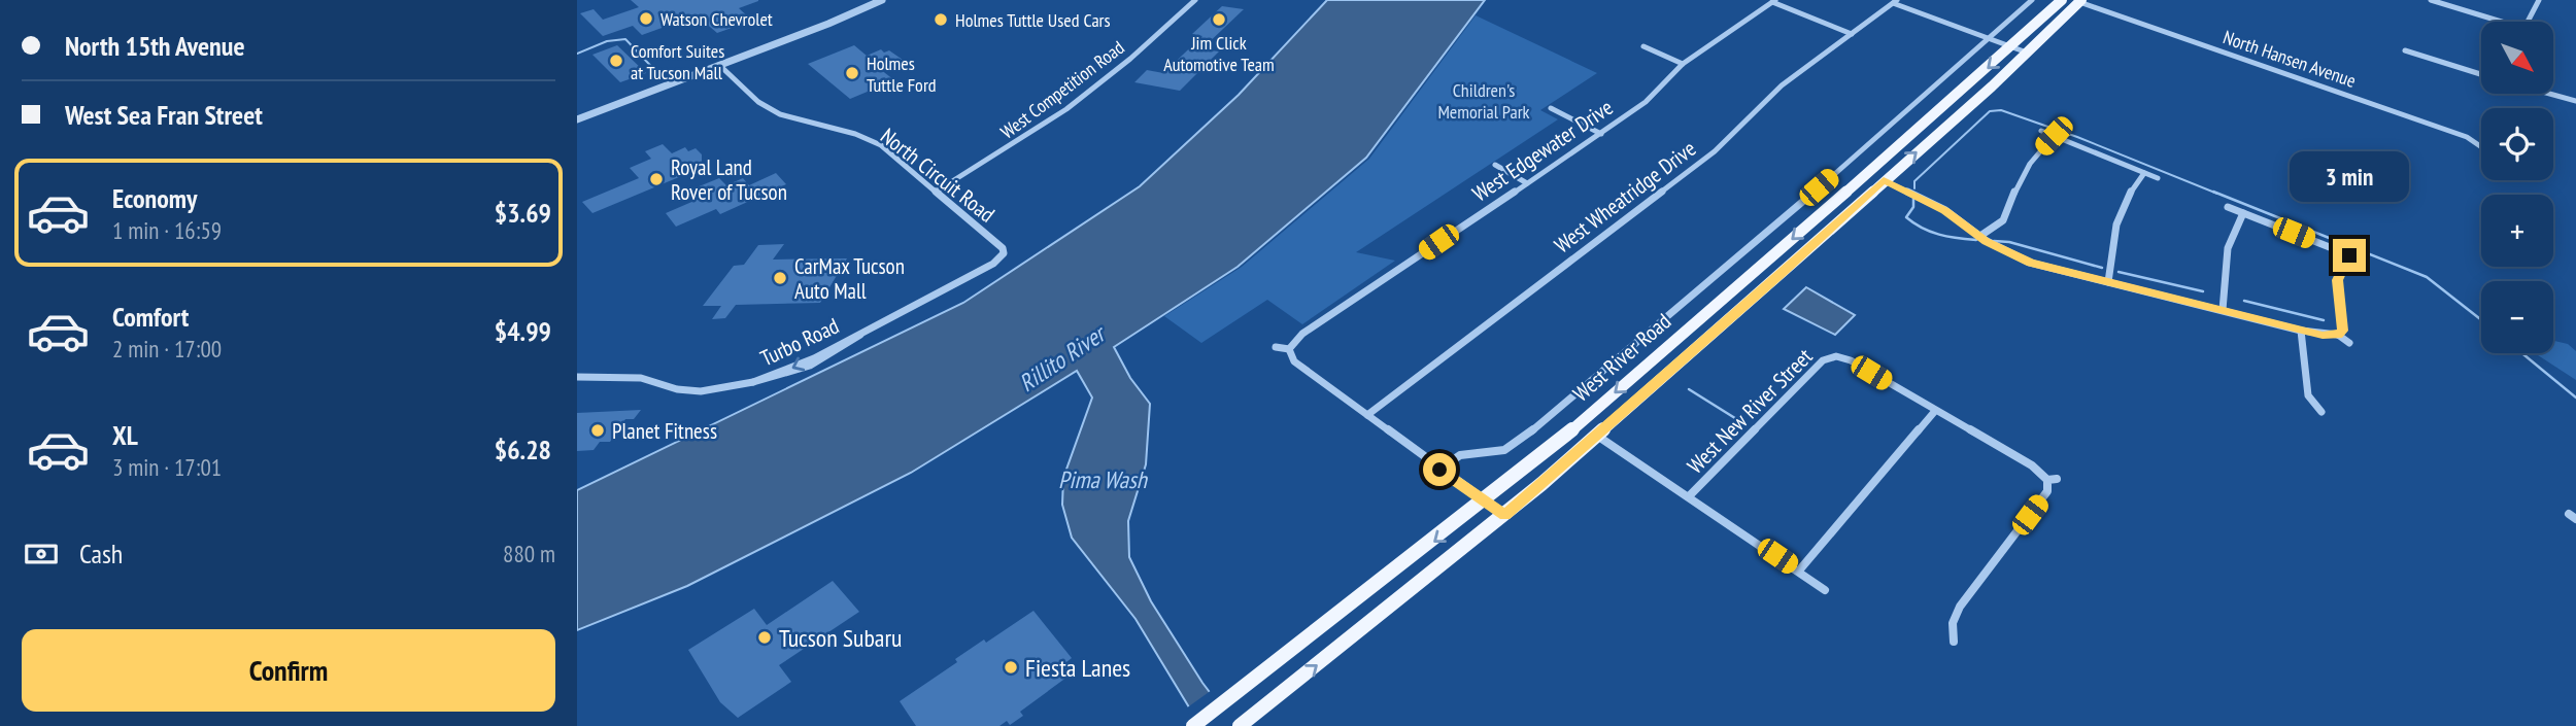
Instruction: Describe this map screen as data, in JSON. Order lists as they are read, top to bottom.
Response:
{
  "streets": {
    "main road": ["West River Road"],
    "street": [
      "North Hansen Avenue",
      "West Competition Road",
      "West Edgewater Drive",
      "North Circuit Road",
      "West Wheatridge Drive",
      "Turbo Road",
      "West New River Street"
    ]
  },
  "crossings": [
    ["North Hansen Avenue", "West River Road"],
    ["West Competition Road", "North Circuit Road"],
    ["North Circuit Road", "Turbo Road"],
    ["West River Road", "West New River Street"]
  ],
  "water": ["Rillito River", "Pima Wash"],
  "parks": ["Children's Memorial Park"],
  "places": [
    "Watson Chevrolet",
    "Holmes Tuttle Used Cars",
    "Jim Click Automotive Team",
    "Comfort Suites at Tucson Mall",
    "Holmes Tuttle Ford",
    "Royal Land Rover of Tucson",
    "CarMax Tucson Auto Mall",
    "Planet Fitness",
    "Tucson Subaru",
    "Fiesta Lanes"
  ],
  "north": "bottom right",
  "page": {
    "banner": ["North 15th Avenue", "West Sea Fran Street"],
    "map_buttons": ["+", "−"],
    "bubble": "3 min",
    "list": [
      {
        "name": "Economy",
        "note": "1 min · 16:59",
        "value": "$3.69"
      },
      {
        "name": "Comfort",
        "note": "2 min · 17:00",
        "value": "$4.99"
      },
      {
        "name": "XL",
        "note": "3 min · 17:01",
        "value": "$6.28"
      }
    ],
    "pay": ["Cash", "880 m"],
    "buttons": "Confirm"
  }
}
